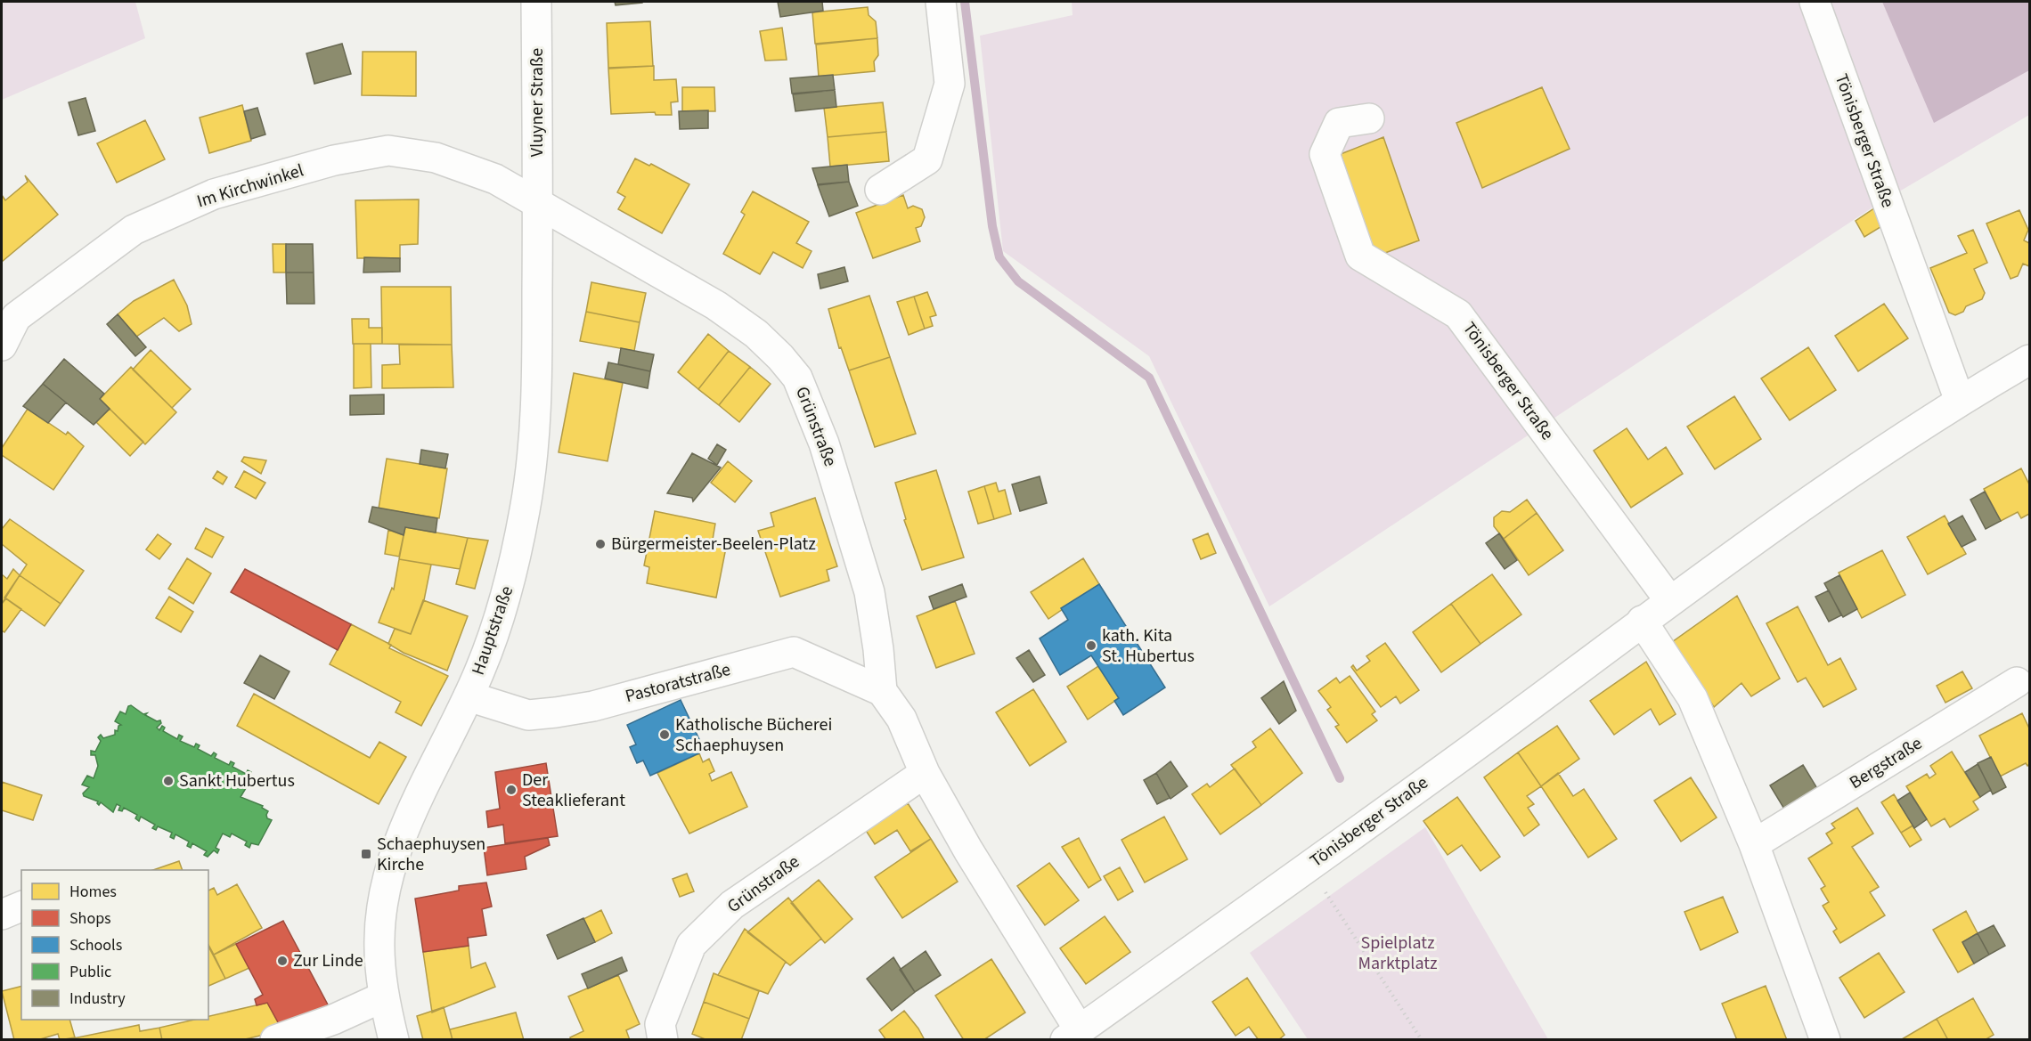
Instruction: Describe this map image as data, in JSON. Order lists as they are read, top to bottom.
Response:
{
  "streets": {
    "street": [
      "Vluyner Straße",
      "Tönisberger Straße",
      "Im Kirchwinkel",
      "Grünstraße",
      "Hauptstraße",
      "Pastoratstraße",
      "Bergstraße"
    ]
  },
  "crossings": [
    ["Vluyner Straße", "Im Kirchwinkel"],
    ["Vluyner Straße", "Grünstraße"],
    ["Vluyner Straße", "Hauptstraße"],
    ["Im Kirchwinkel", "Grünstraße"],
    ["Im Kirchwinkel", "Hauptstraße"],
    ["Grünstraße", "Hauptstraße"],
    ["Grünstraße", "Pastoratstraße"],
    ["Hauptstraße", "Pastoratstraße"]
  ],
  "parks": ["Spielplatz Marktplatz"],
  "places": {
    "other": [
      "Bürgermeister-Beelen-Platz",
      "kath. Kita St. Hubertus",
      "Katholische Bücherei Schaephuysen",
      "Sankt Hubertus",
      "Der Steaklieferant",
      "Zur Linde"
    ],
    "transit": ["Schaephuysen Kirche"]
  },
  "legend": [
    "Homes",
    "Shops",
    "Schools",
    "Public",
    "Industry"
  ]
}
